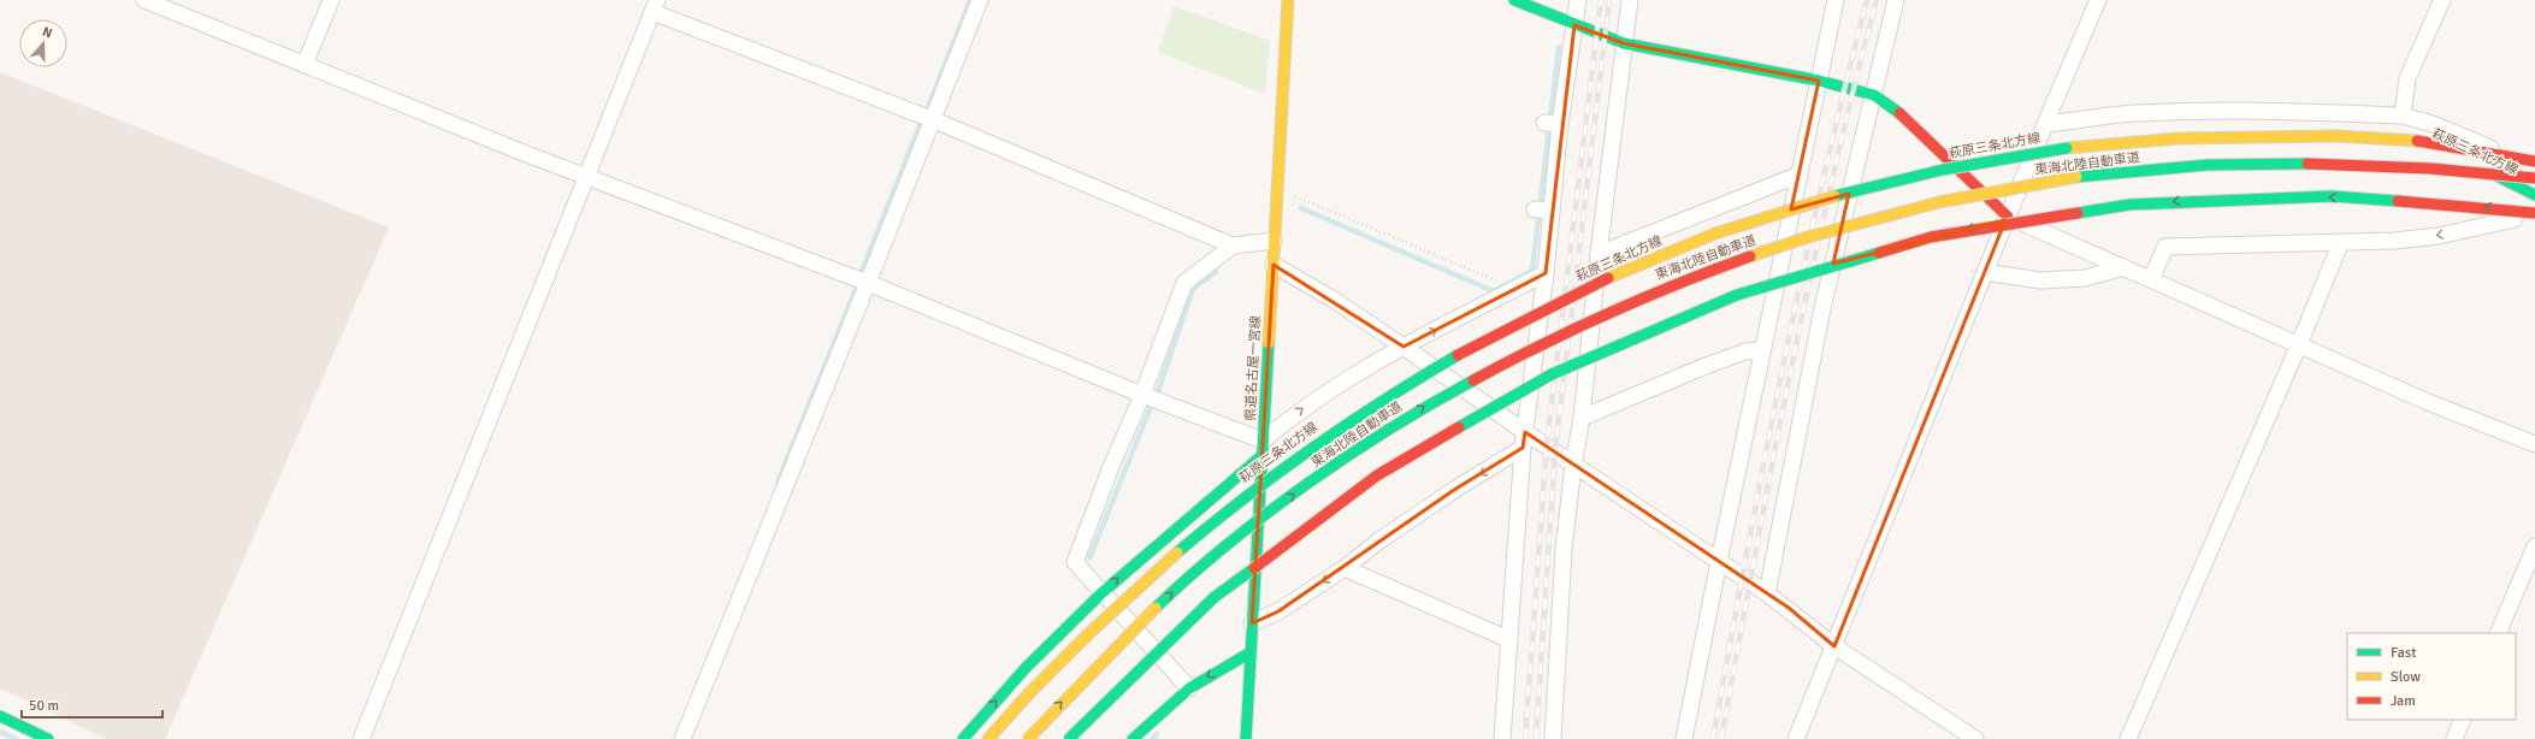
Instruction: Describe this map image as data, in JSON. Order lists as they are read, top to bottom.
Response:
{
  "streets": {
    "main road": ["萩原三条北方線", "東海北陸自動車道", "県道名古屋一宮線"]
  },
  "legend": ["Fast", "Slow", "Jam"],
  "scale_bar": "50 m",
  "north": "top"
}
